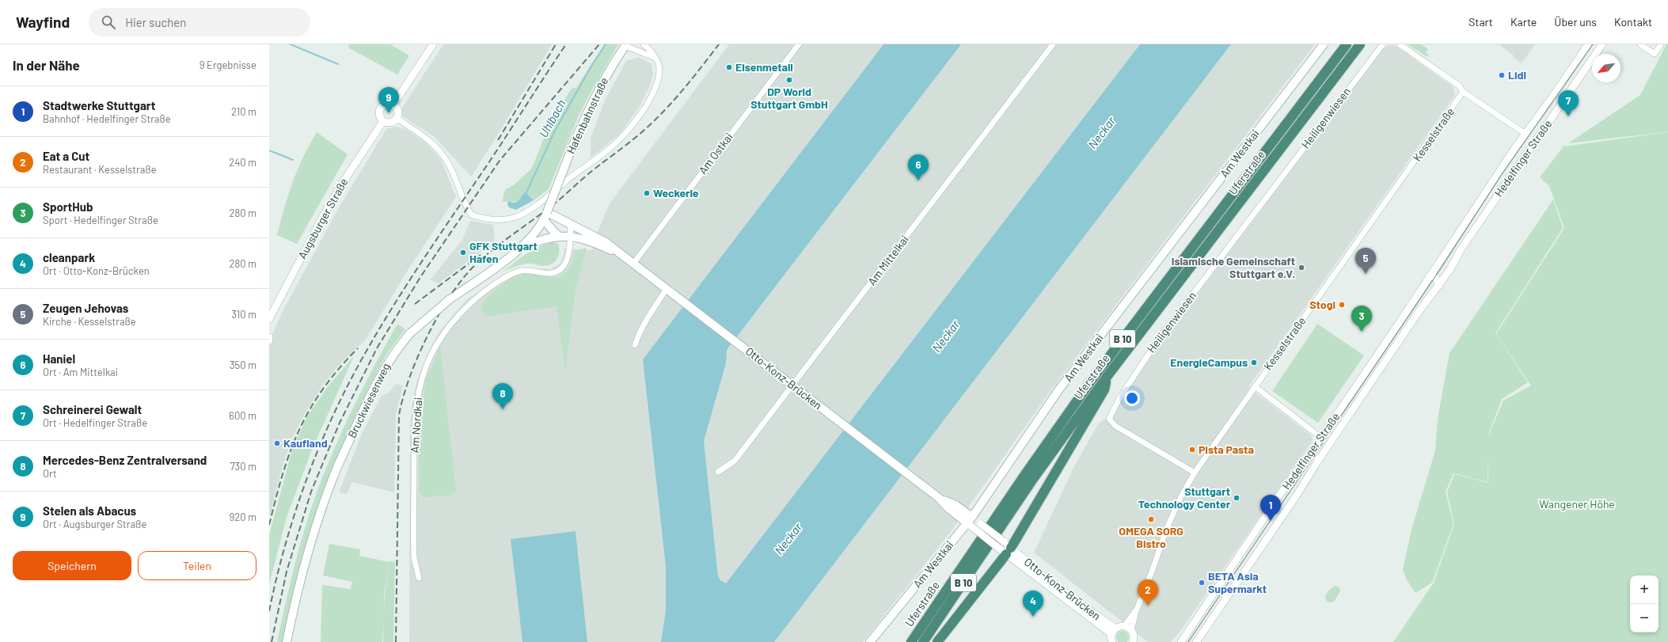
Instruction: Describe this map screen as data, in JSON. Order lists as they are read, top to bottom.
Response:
{
  "streets": {
    "highway": ["Uferstraße", "B 10"],
    "main road": [
      "Hafenbahnstraße",
      "Am Westkai",
      "Otto-Konz-Brücken",
      "Bruckwiesenweg"
    ],
    "street": [
      "Heiligenwiesen",
      "Kesselstraße",
      "Am Ostkai",
      "Hedelfinger Straße",
      "Augsburger Straße",
      "Am Mittelkai",
      "Am Nordkai"
    ]
  },
  "crossings": [
    ["Hafenbahnstraße", "Augsburger Straße"],
    ["Hafenbahnstraße", "Otto-Konz-Brücken"],
    ["Hafenbahnstraße", "Bruckwiesenweg"],
    ["Heiligenwiesen", "Kesselstraße"],
    ["Am Ostkai", "Otto-Konz-Brücken"],
    ["Am Westkai", "Otto-Konz-Brücken"],
    ["Uferstraße", "B 10"],
    ["Am Mittelkai", "Otto-Konz-Brücken"],
    ["B 10", "Otto-Konz-Brücken"],
    ["Otto-Konz-Brücken", "Bruckwiesenweg"],
    ["Otto-Konz-Brücken", "Am Nordkai"]
  ],
  "water": ["Uhlbach", "Neckar"],
  "parks": ["Wangener Höhe"],
  "places": [
    "Eisenmetall",
    "Lidl",
    "DP World Stuttgart GmbH",
    "Weckerle",
    "GFK Stuttgart Hafen",
    "Islamische Gemeinschaft Stuttgart e.V.",
    "Stogi",
    "EnergieCampus",
    "Kaufland",
    "Pista Pasta",
    "Stuttgart Technology Center",
    "OMEGA SORG Bistro",
    "BETA Asia Supermarkt"
  ],
  "north": "bottom left",
  "page": {
    "header": "Wayfind",
    "search": "Hier suchen",
    "nav": [
      "Start",
      "Karte",
      "Über uns",
      "Kontakt"
    ],
    "heading": ["In der Nähe", "9 Ergebnisse"],
    "list": [
      {
        "mark": "1",
        "name": "Stadtwerke Stuttgart",
        "note": "Bahnhof · Hedelfinger Straße",
        "value": "210 m"
      },
      {
        "mark": "2",
        "name": "Eat a Cut",
        "note": "Restaurant · Kesselstraße",
        "value": "240 m"
      },
      {
        "mark": "3",
        "name": "SportHub",
        "note": "Sport · Hedelfinger Straße",
        "value": "280 m"
      },
      {
        "mark": "4",
        "name": "cleanpark",
        "note": "Ort · Otto-Konz-Brücken",
        "value": "280 m"
      },
      {
        "mark": "5",
        "name": "Zeugen Jehovas",
        "note": "Kirche · Kesselstraße",
        "value": "310 m"
      },
      {
        "mark": "6",
        "name": "Haniel",
        "note": "Ort · Am Mittelkai",
        "value": "350 m"
      },
      {
        "mark": "7",
        "name": "Schreinerei Gewalt",
        "note": "Ort · Hedelfinger Straße",
        "value": "600 m"
      },
      {
        "mark": "8",
        "name": "Mercedes-Benz Zentralversand",
        "note": "Ort",
        "value": "730 m"
      },
      {
        "mark": "9",
        "name": "Stelen als Abacus",
        "note": "Ort · Augsburger Straße",
        "value": "920 m"
      }
    ],
    "pins": [
      "9",
      "7",
      "6",
      "5",
      "3",
      "8",
      "1",
      "2",
      "4"
    ],
    "buttons": ["Speichern", "Teilen"],
    "map_buttons": ["+", "−"]
  }
}
